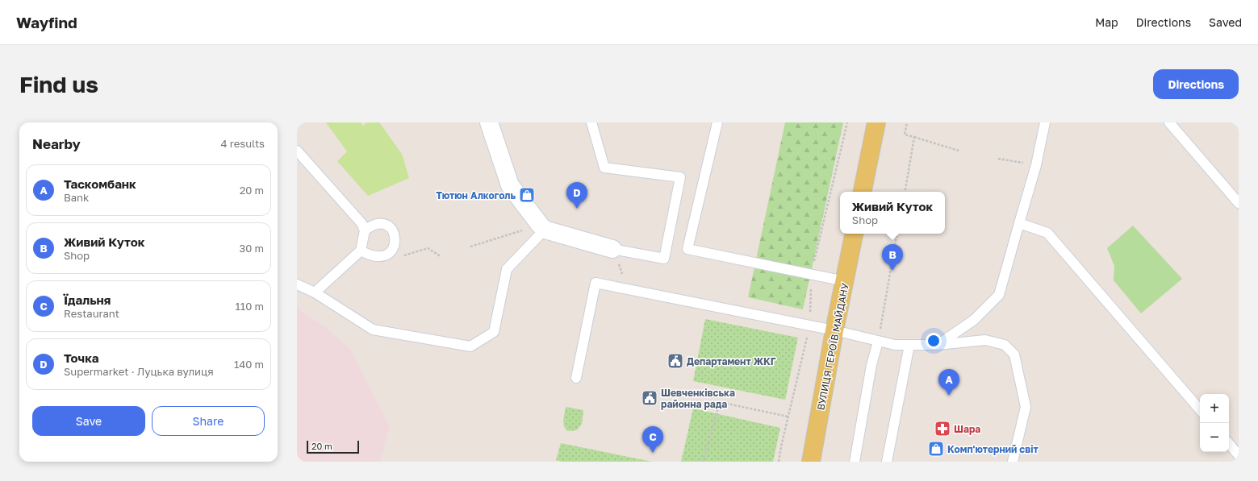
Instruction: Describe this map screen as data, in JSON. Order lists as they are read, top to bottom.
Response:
{
  "streets": {
    "main road": ["ВУЛИЦЯ ГЕРОЇВ МАЙДАНУ"]
  },
  "places": {
    "shop": ["Тютюн Алкоголь", "Комп'ютерний світ"],
    "public building": ["Департамент ЖКГ", "Шевченківська районна рада"],
    "pharmacy": ["Шара"]
  },
  "scale_bar": "20 m",
  "page": {
    "header": "Wayfind",
    "nav": ["Map", "Directions", "Saved"],
    "buttons": [
      "Directions",
      ["Save", "Share"]
    ],
    "title": "Find us",
    "heading": ["Nearby", "4 results"],
    "list": [
      {
        "mark": "A",
        "name": "Таскомбанк",
        "note": "Bank",
        "value": "20 m"
      },
      {
        "mark": "B",
        "name": "Живий Куток",
        "note": "Shop",
        "value": "30 m"
      },
      {
        "mark": "C",
        "name": "Їдальня",
        "note": "Restaurant",
        "value": "110 m"
      },
      {
        "mark": "D",
        "name": "Точка",
        "note": "Supermarket · Луцька вулиця",
        "value": "140 m"
      }
    ],
    "pins": [
      "D",
      "B",
      "A",
      "C"
    ],
    "popup": ["Живий Куток", "Shop"],
    "map_buttons": ["+", "−"],
    "scale": "20 m"
  }
}
